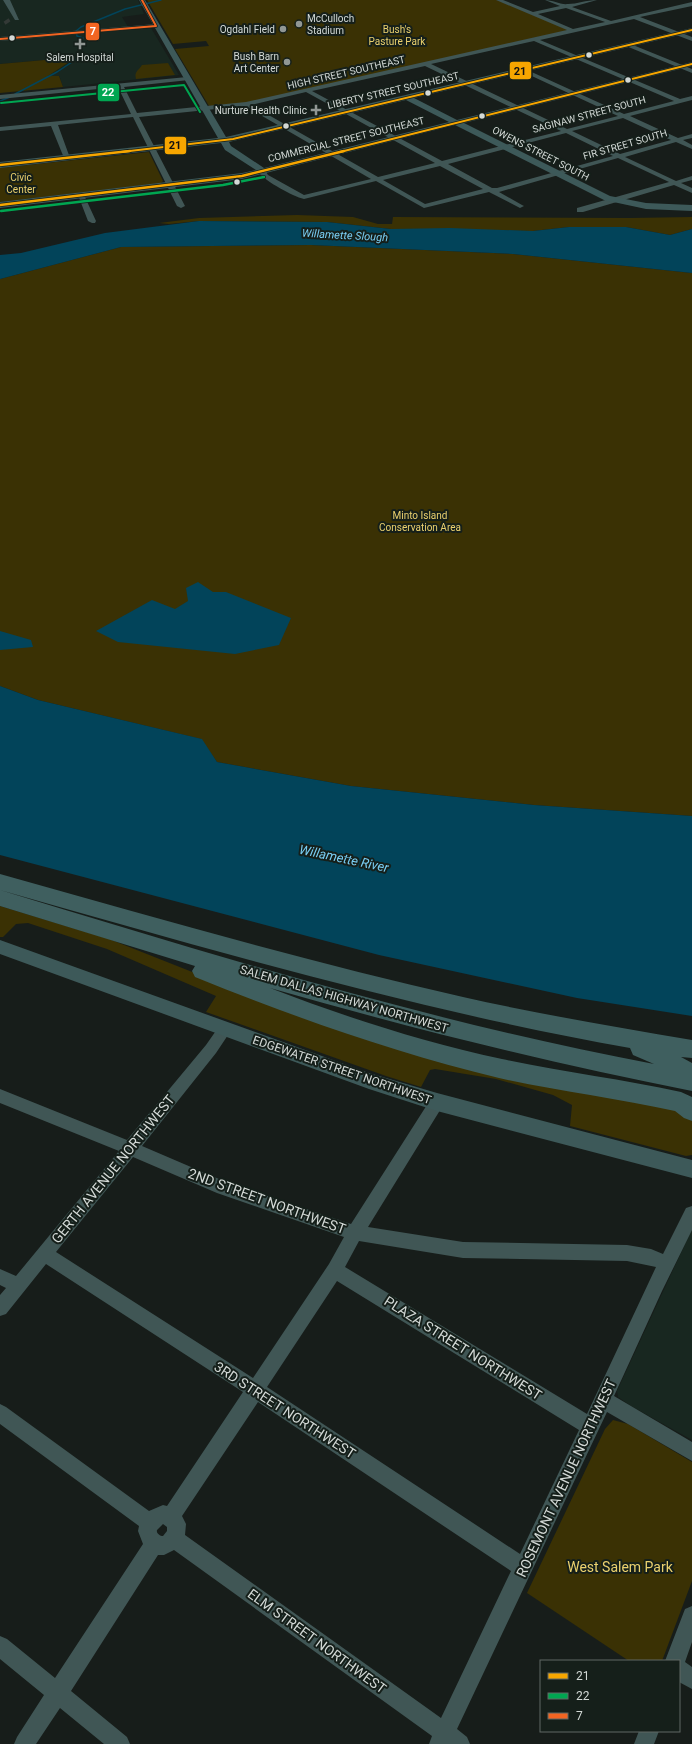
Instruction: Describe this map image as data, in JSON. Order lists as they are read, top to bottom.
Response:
{
  "streets": {
    "highway": ["SALEM DALLAS HIGHWAY NORTHWEST"],
    "main road": [
      "LIBERTY STREET SOUTHEAST",
      "COMMERCIAL STREET SOUTHEAST",
      "OWENS STREET SOUTH",
      "EDGEWATER STREET NORTHWEST"
    ],
    "street": [
      "HIGH STREET SOUTHEAST",
      "SAGINAW STREET SOUTH",
      "FIR STREET SOUTH",
      "GERTH AVENUE NORTHWEST",
      "2ND STREET NORTHWEST",
      "PLAZA STREET NORTHWEST",
      "3RD STREET NORTHWEST",
      "ROSEMONT AVENUE NORTHWEST",
      "ELM STREET NORTHWEST"
    ]
  },
  "crossings": [
    ["LIBERTY STREET SOUTHEAST", "OWENS STREET SOUTH"],
    ["SAGINAW STREET SOUTH", "COMMERCIAL STREET SOUTHEAST"],
    ["SAGINAW STREET SOUTH", "FIR STREET SOUTH"],
    ["SAGINAW STREET SOUTH", "OWENS STREET SOUTH"],
    ["COMMERCIAL STREET SOUTHEAST", "OWENS STREET SOUTH"],
    ["FIR STREET SOUTH", "OWENS STREET SOUTH"],
    ["EDGEWATER STREET NORTHWEST", "GERTH AVENUE NORTHWEST"],
    ["GERTH AVENUE NORTHWEST", "2ND STREET NORTHWEST"],
    ["GERTH AVENUE NORTHWEST", "3RD STREET NORTHWEST"],
    ["2ND STREET NORTHWEST", "ROSEMONT AVENUE NORTHWEST"],
    ["PLAZA STREET NORTHWEST", "ROSEMONT AVENUE NORTHWEST"],
    ["3RD STREET NORTHWEST", "ROSEMONT AVENUE NORTHWEST"],
    ["ROSEMONT AVENUE NORTHWEST", "ELM STREET NORTHWEST"]
  ],
  "water": ["Willamette Slough", "Willamette River"],
  "parks": [
    "Bush's Pasture Park",
    "Civic Center",
    "Minto Island Conservation Area",
    "West Salem Park"
  ],
  "places": {
    "other": ["McCulloch Stadium", "Ogdahl Field", "Bush Barn Art Center"],
    "health": ["Salem Hospital", "Nurture Health Clinic"]
  },
  "lines": ["transit line 7", "transit line 21", "transit line 22"],
  "legend": ["21", "22", "7"]
}
